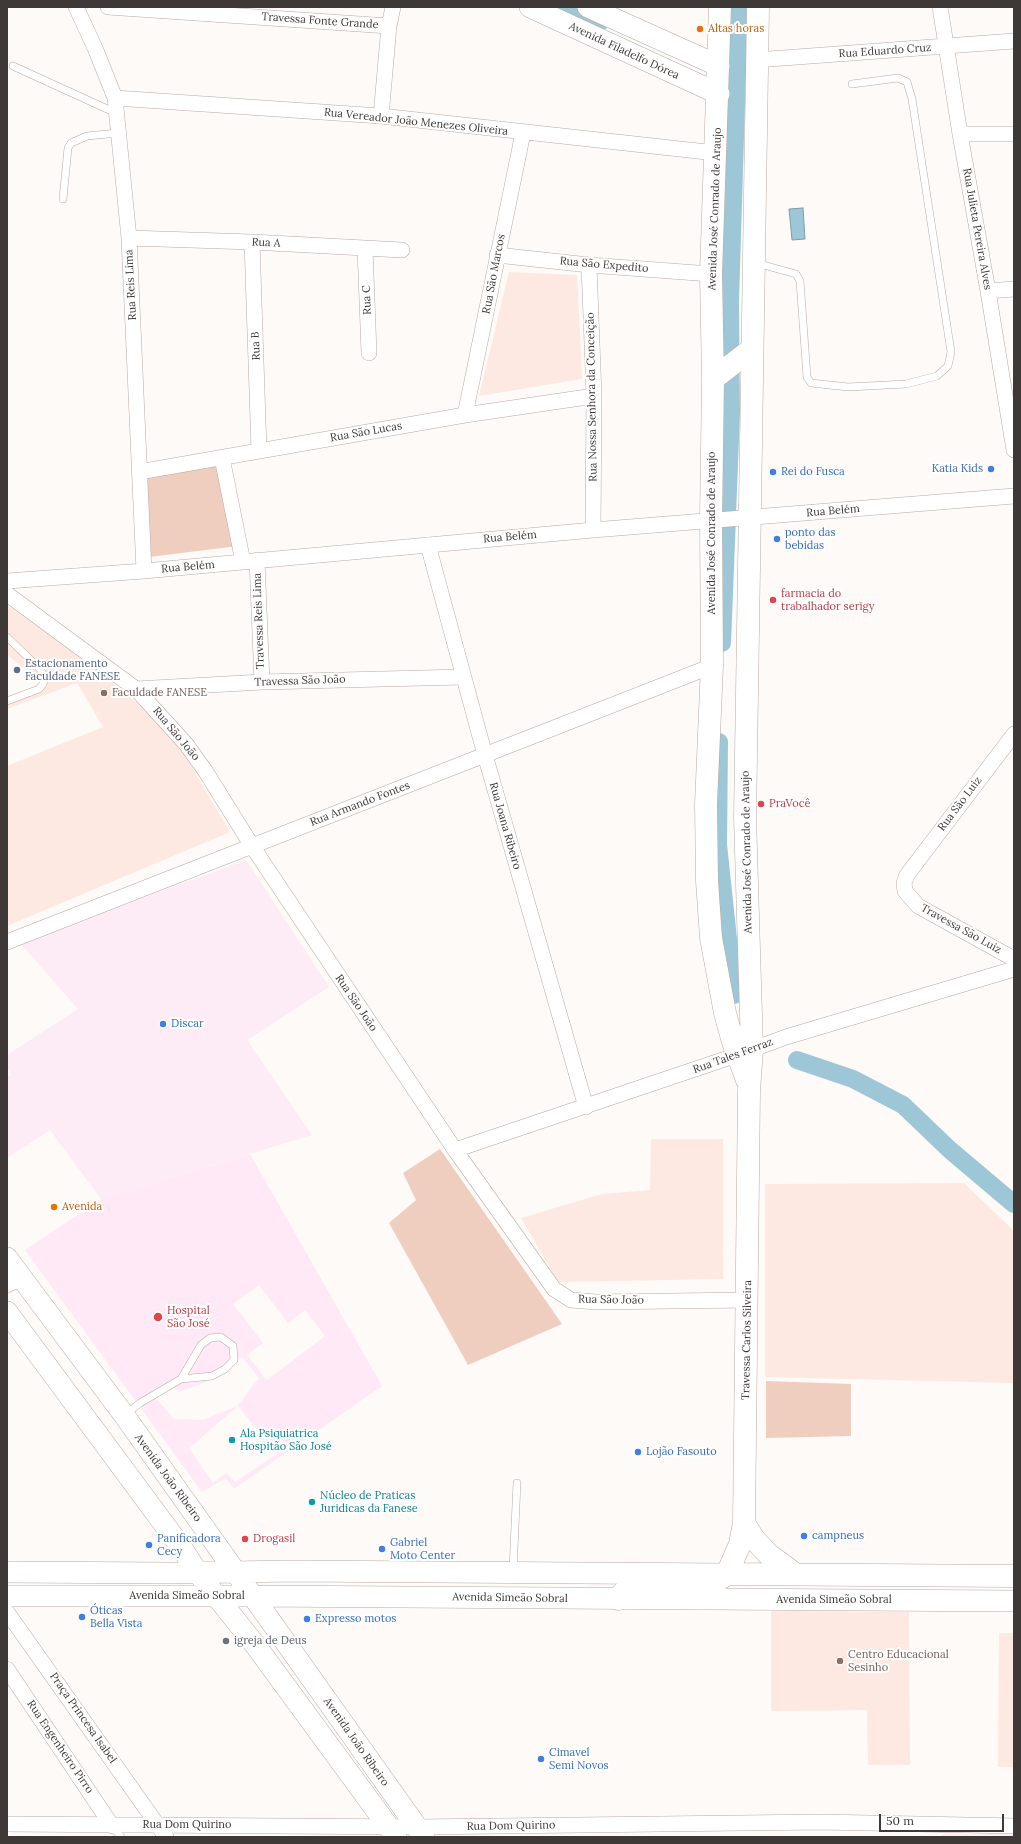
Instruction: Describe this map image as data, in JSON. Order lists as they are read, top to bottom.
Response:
{
  "streets": {
    "main road": [
      "Avenida Filadelfo Dórea",
      "Avenida José Conrado de Araujo",
      "Travessa Carlos Silveira",
      "Avenida João Ribeiro",
      "Avenida Simeão Sobral"
    ],
    "street": [
      "Travessa Fonte Grande",
      "Rua Eduardo Cruz",
      "Rua Vereador João Menezes Oliveira",
      "Rua Julieta Pereira Alves",
      "Rua A",
      "Rua São Expedito",
      "Rua São Marcos",
      "Rua Reis Lima",
      "Rua C",
      "Rua B",
      "Rua Nossa Senhora da Conceição",
      "Rua São Lucas",
      "Rua Belém",
      "Travessa Reis Lima",
      "Travessa São João",
      "Rua São João",
      "Rua Armando Fontes",
      "Rua São Luiz",
      "Rua Joana Ribeiro",
      "Travessa São Luiz",
      "Rua Tales Ferraz",
      "Praça Princesa Isabel",
      "Rua Engenheiro Pirro",
      "Rua Dom Quirino"
    ]
  },
  "crossings": [
    ["Avenida Filadelfo Dórea", "Avenida José Conrado de Araujo"],
    ["Rua Eduardo Cruz", "Avenida José Conrado de Araujo"],
    ["Rua Eduardo Cruz", "Rua Julieta Pereira Alves"],
    ["Rua Vereador João Menezes Oliveira", "Avenida José Conrado de Araujo"],
    ["Rua Vereador João Menezes Oliveira", "Rua São Marcos"],
    ["Rua Vereador João Menezes Oliveira", "Rua Reis Lima"],
    ["Avenida José Conrado de Araujo", "Rua São Expedito"],
    ["Avenida José Conrado de Araujo", "Rua Belém"],
    ["Avenida José Conrado de Araujo", "Rua Armando Fontes"],
    ["Avenida José Conrado de Araujo", "Rua Tales Ferraz"],
    ["Avenida José Conrado de Araujo", "Travessa Carlos Silveira"],
    ["Rua A", "Rua Reis Lima"],
    ["Rua A", "Rua C"],
    ["Rua A", "Rua B"],
    ["Rua São Expedito", "Rua São Marcos"],
    ["Rua São Expedito", "Rua Nossa Senhora da Conceição"],
    ["Rua São Marcos", "Rua São Lucas"],
    ["Rua Reis Lima", "Rua São Lucas"],
    ["Rua Reis Lima", "Rua Belém"],
    ["Rua B", "Rua São Lucas"],
    ["Rua Nossa Senhora da Conceição", "Rua São Lucas"],
    ["Rua Nossa Senhora da Conceição", "Rua Belém"],
    ["Rua São Lucas", "Travessa Reis Lima"],
    ["Rua Belém", "Travessa Reis Lima"],
    ["Rua Belém", "Rua Joana Ribeiro"],
    ["Travessa Reis Lima", "Travessa São João"],
    ["Travessa São João", "Rua São João"],
    ["Travessa São João", "Rua Joana Ribeiro"],
    ["Rua São João", "Rua Armando Fontes"],
    ["Rua São João", "Rua Tales Ferraz"],
    ["Rua São João", "Travessa Carlos Silveira"],
    ["Rua Armando Fontes", "Rua Joana Ribeiro"],
    ["Rua São Luiz", "Travessa São Luiz"],
    ["Rua Joana Ribeiro", "Rua Tales Ferraz"],
    ["Rua Tales Ferraz", "Travessa Carlos Silveira"],
    ["Avenida João Ribeiro", "Avenida Simeão Sobral"],
    ["Avenida João Ribeiro", "Rua Dom Quirino"],
    ["Praça Princesa Isabel", "Rua Dom Quirino"],
    ["Rua Engenheiro Pirro", "Rua Dom Quirino"]
  ],
  "places": [
    "Altas horas",
    "Katia Kids",
    "Rei do Fusca",
    "ponto das bebidas",
    "farmacia do trabalhador serigy",
    "Estacionamento Faculdade FANESE",
    "Faculdade FANESE",
    "PraVocê",
    "Discar",
    "Avenida",
    "Hospital São José",
    "Ala Psiquiatrica Hospitão São José",
    "Lojão Fasouto",
    "Núcleo de Praticas Juridicas da Fanese",
    "campneus",
    "Drogasil",
    "Panificadora Cecy",
    "Gabriel Moto Center",
    "Óticas Bella Vista",
    "Expresso motos",
    "igreja de Deus",
    "Centro Educacional Sesinho",
    "Cimavel Semi Novos"
  ],
  "scale_bar": "50 m"
}
